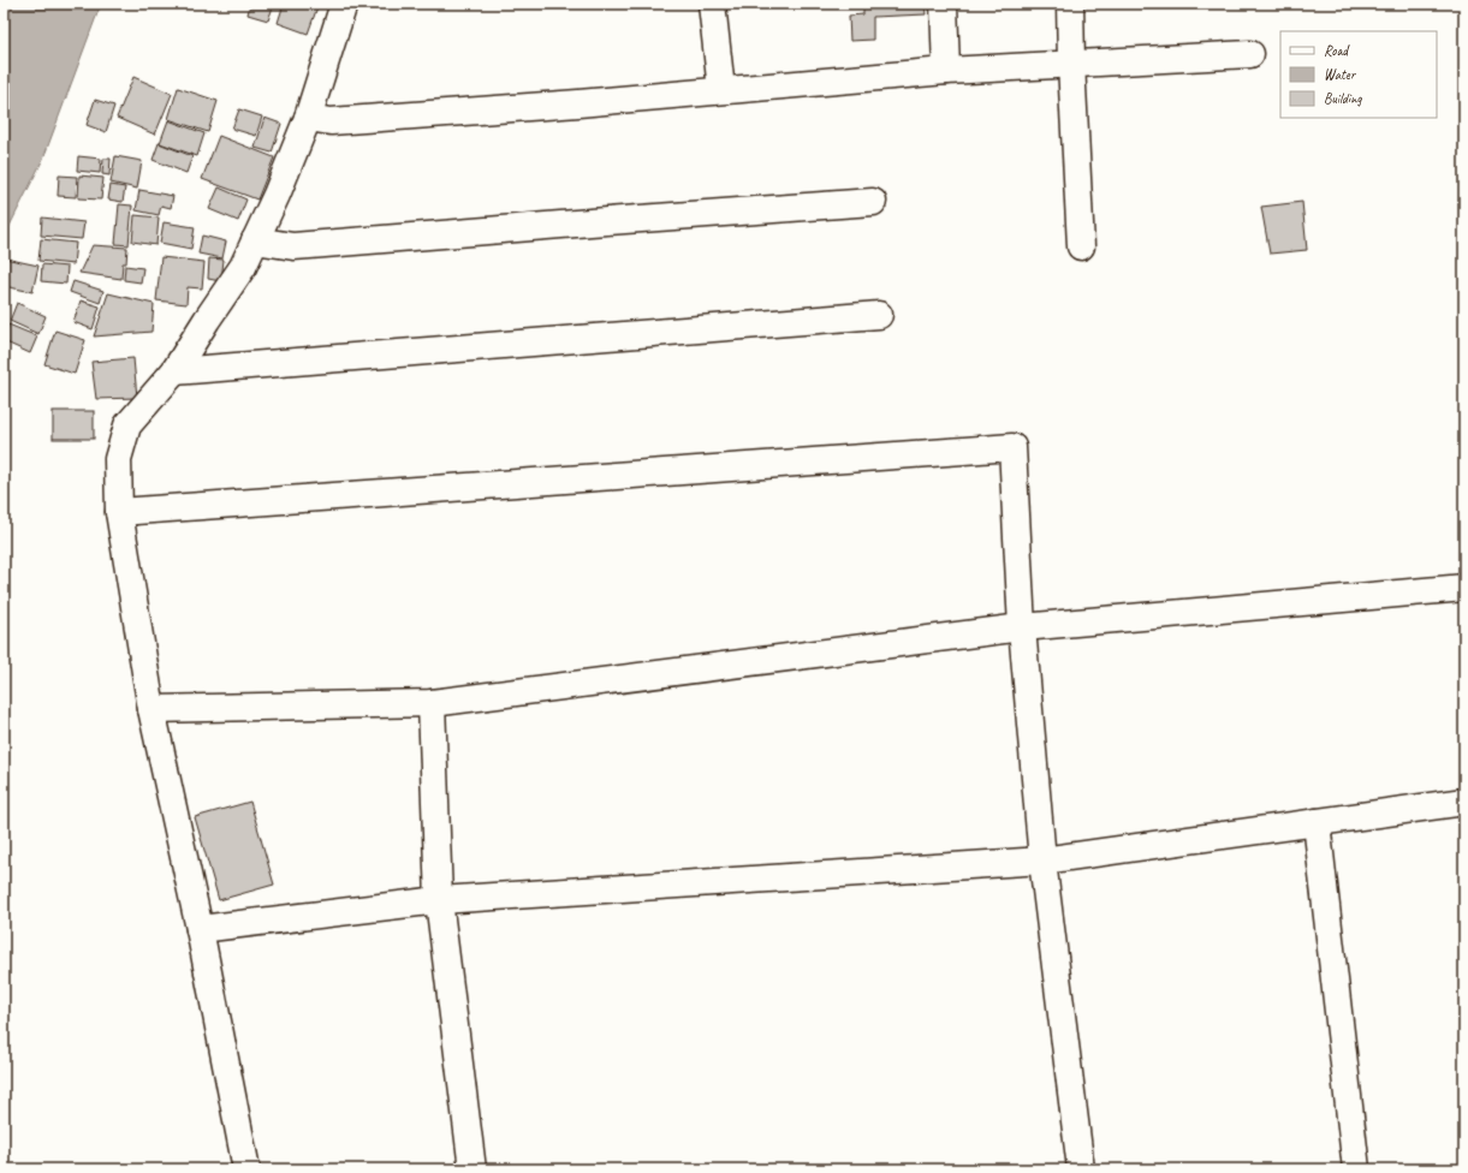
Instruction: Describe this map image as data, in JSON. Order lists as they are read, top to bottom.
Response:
{
  "legend": ["Road", "Water", "Building"]
}
